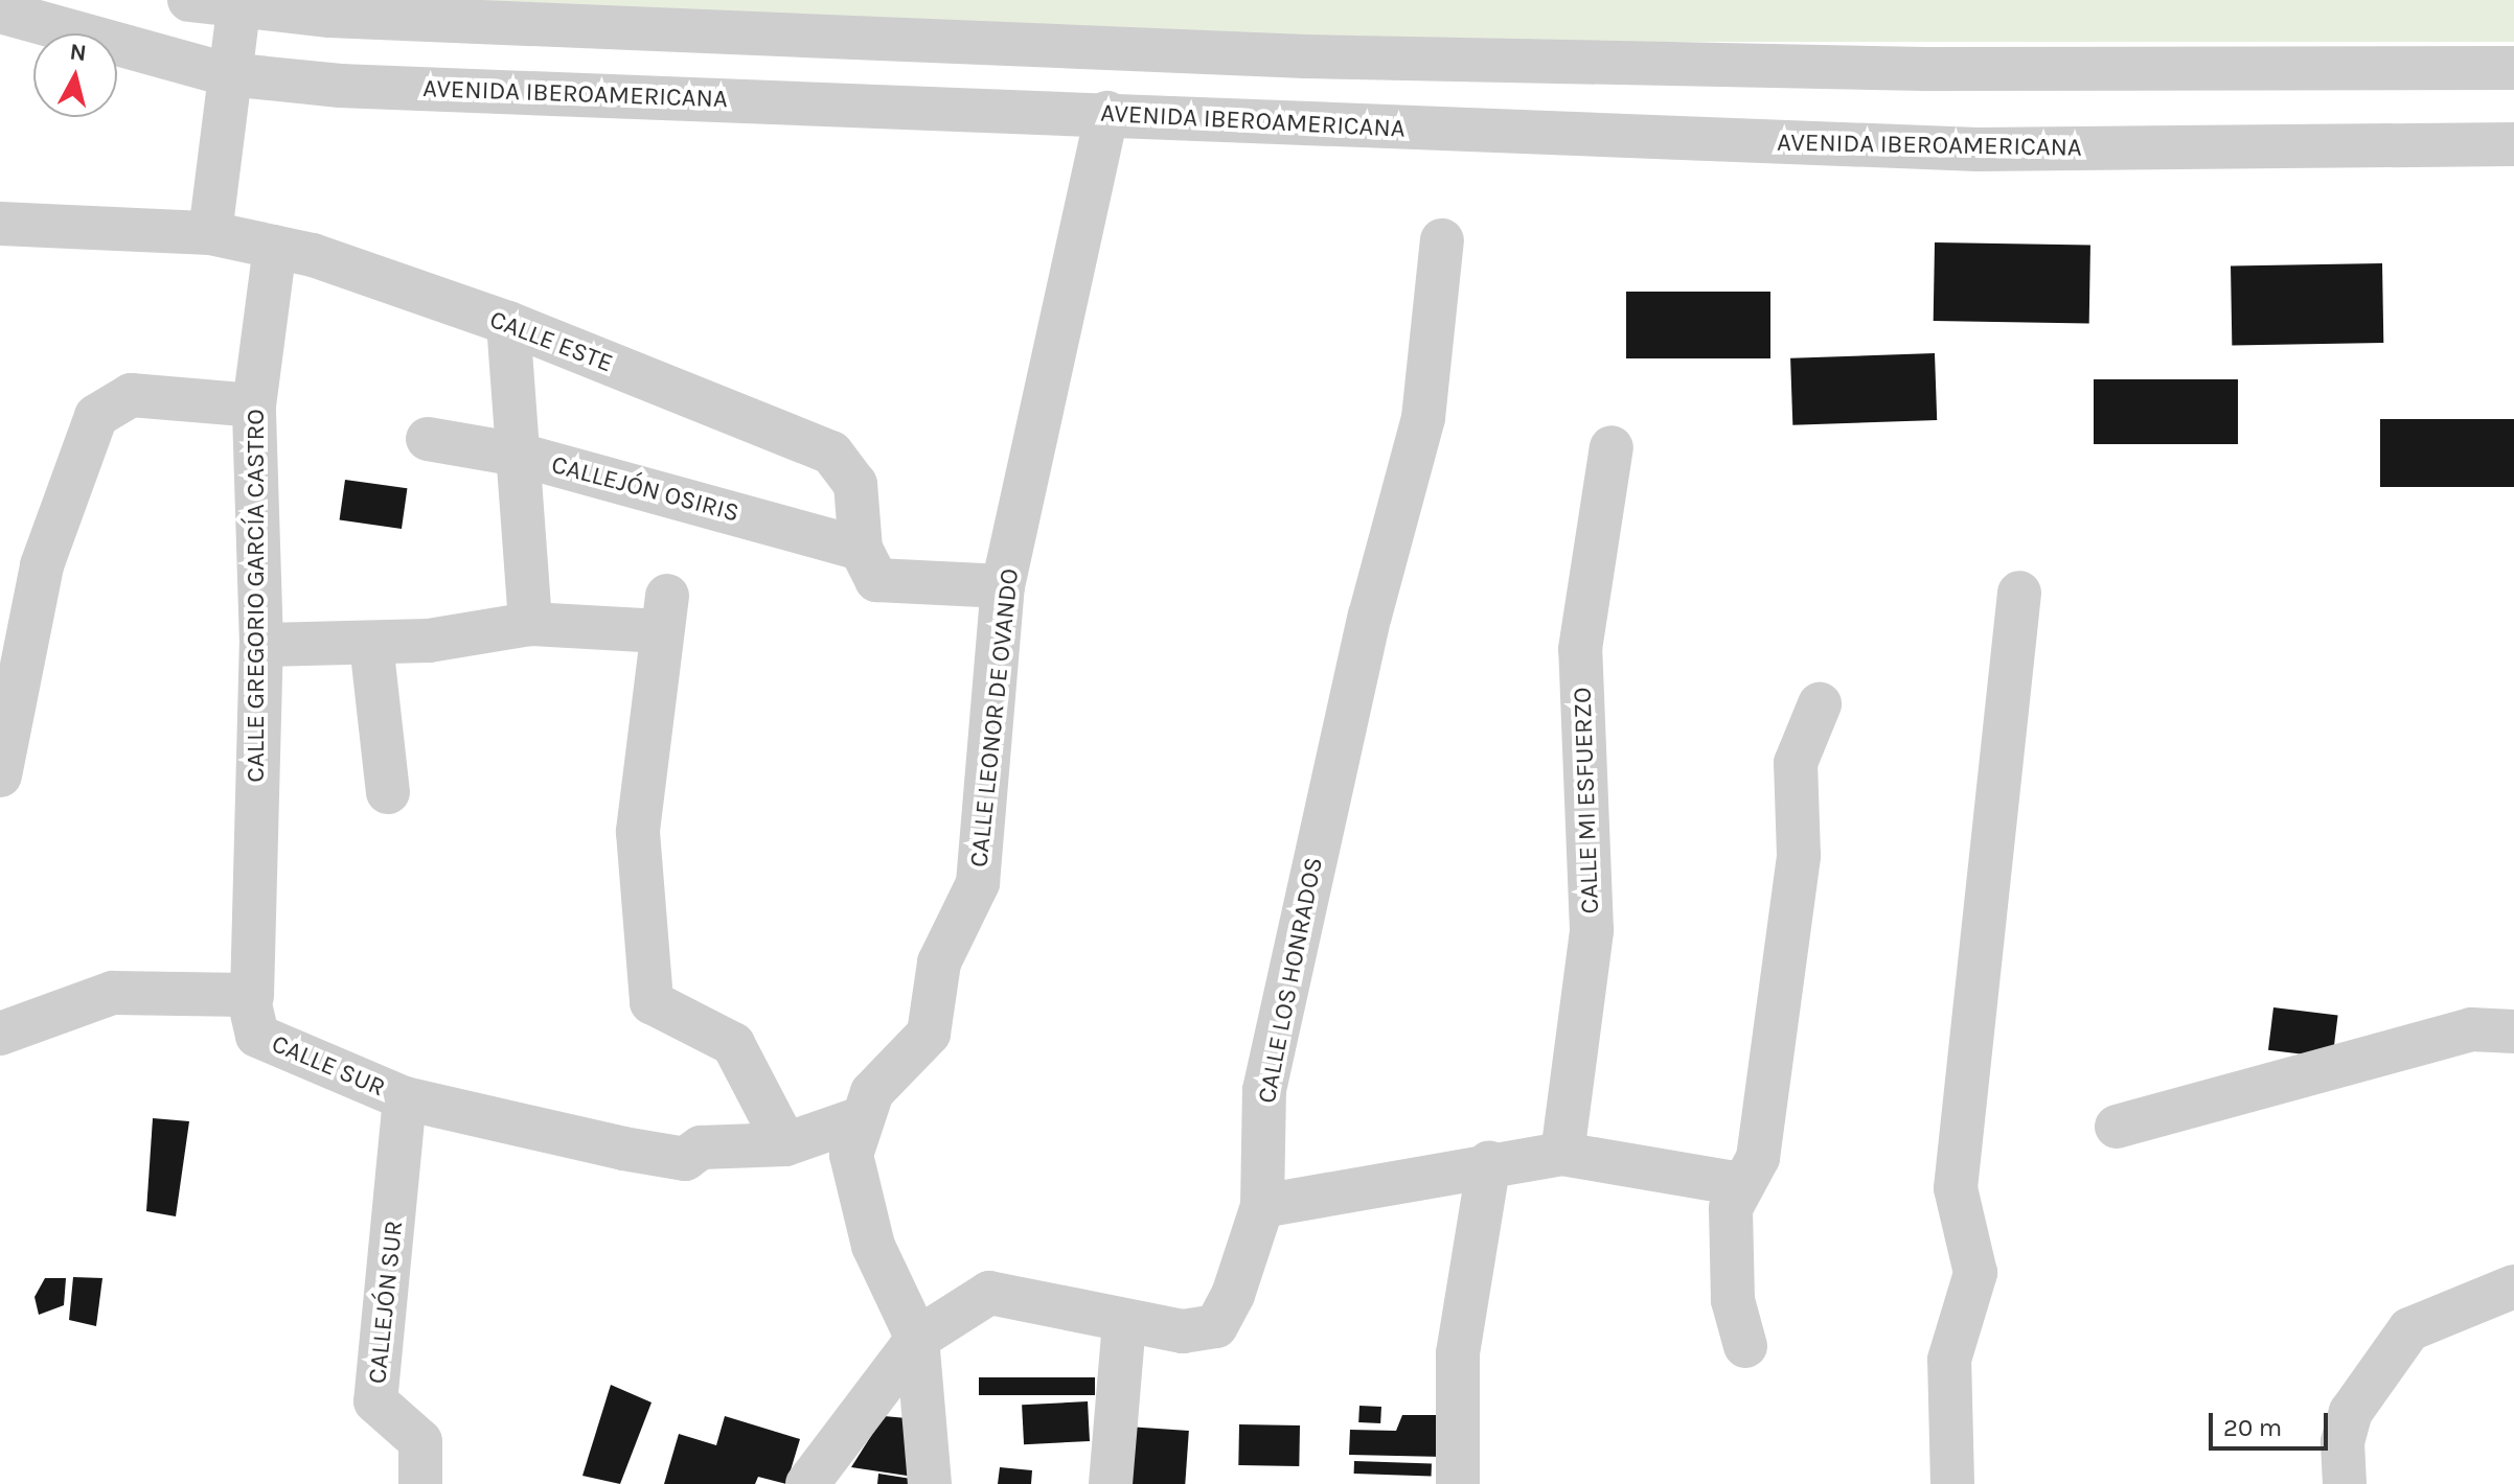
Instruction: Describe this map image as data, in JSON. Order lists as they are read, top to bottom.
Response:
{
  "streets": {
    "street": [
      "AVENIDA IBEROAMERICANA",
      "CALLE ESTE",
      "CALLEJÓN OSIRIS",
      "CALLE GREGORIO GARCÍA CASTRO",
      "CALLE LEONOR DE OVANDO",
      "CALLE MI ESFUERZO",
      "CALLE LOS HONRADOS",
      "CALLE SUR",
      "CALLEJÓN SUR"
    ]
  },
  "crossings": [
    ["AVENIDA IBEROAMERICANA", "CALLE LEONOR DE OVANDO"],
    ["CALLE ESTE", "CALLEJÓN OSIRIS"],
    ["CALLE ESTE", "CALLE GREGORIO GARCÍA CASTRO"],
    ["CALLE GREGORIO GARCÍA CASTRO", "CALLE SUR"],
    ["CALLE LEONOR DE OVANDO", "CALLE SUR"],
    ["CALLE SUR", "CALLEJÓN SUR"]
  ],
  "scale_bar": "20 m",
  "north": "top"
}
